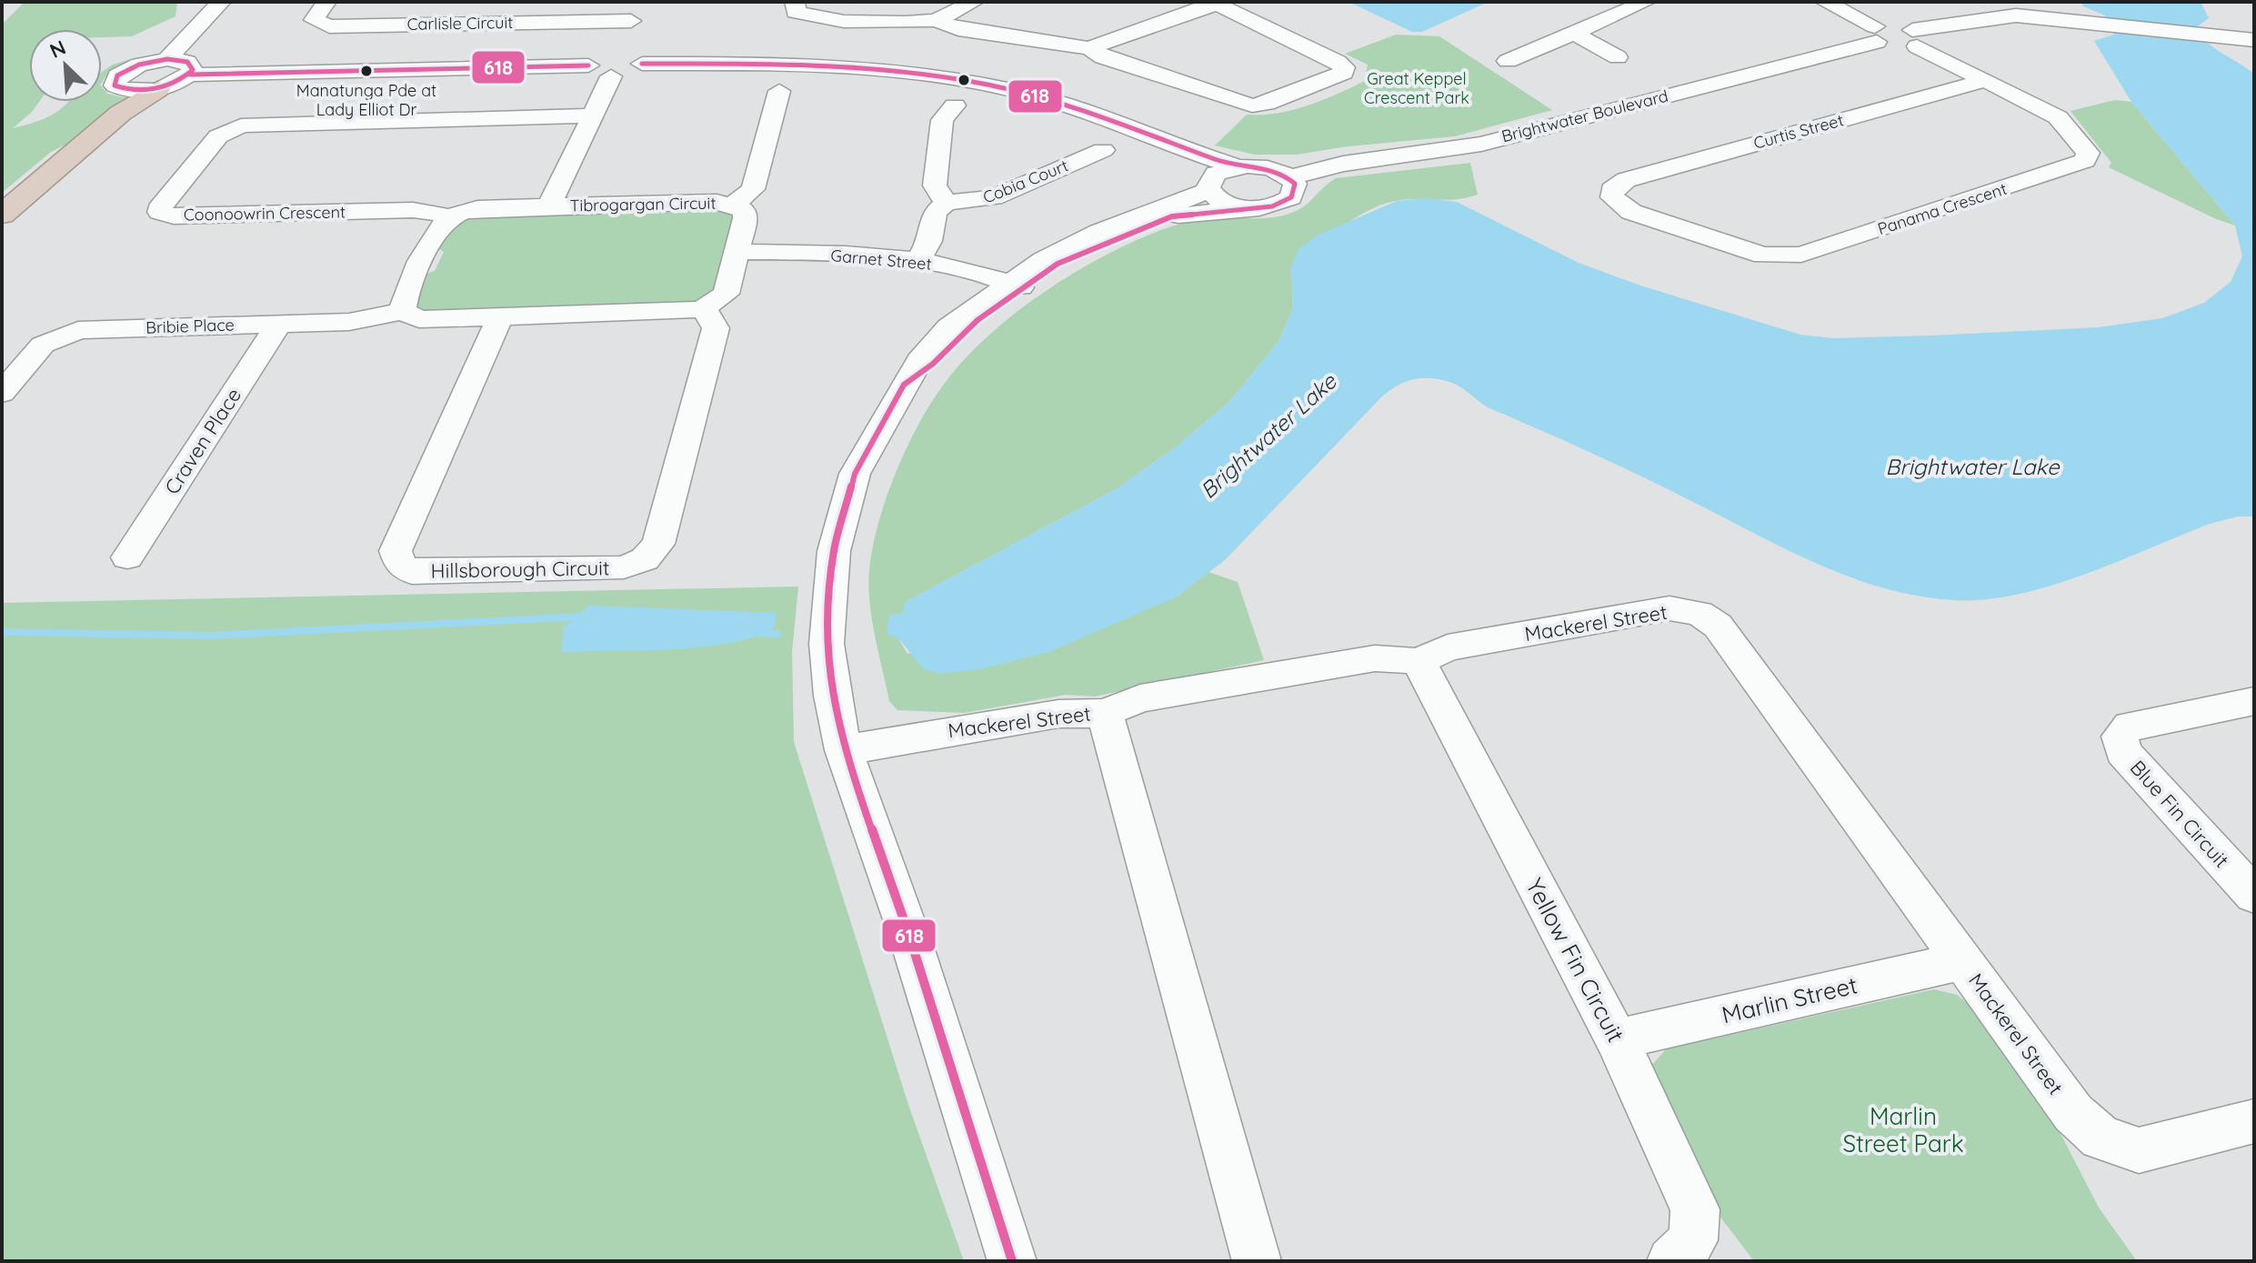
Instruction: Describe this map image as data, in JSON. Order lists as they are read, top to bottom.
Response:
{
  "streets": {
    "street": [
      "Carlisle Circuit",
      "Brightwater Boulevard",
      "Curtis Street",
      "Cobia Court",
      "Tibrogargan Circuit",
      "Panama Crescent",
      "Coonoowrin Crescent",
      "Garnet Street",
      "Bribie Place",
      "Craven Place",
      "Hillsborough Circuit",
      "Mackerel Street",
      "Blue Fin Circuit",
      "Yellow Fin Circuit",
      "Marlin Street"
    ]
  },
  "crossings": [
    ["Curtis Street", "Panama Crescent"],
    ["Tibrogargan Circuit", "Coonoowrin Crescent"],
    ["Tibrogargan Circuit", "Garnet Street"],
    ["Tibrogargan Circuit", "Hillsborough Circuit"],
    ["Bribie Place", "Craven Place"],
    ["Mackerel Street", "Yellow Fin Circuit"],
    ["Mackerel Street", "Marlin Street"],
    ["Yellow Fin Circuit", "Marlin Street"]
  ],
  "water": ["Brightwater Lake"],
  "parks": ["Great Keppel Crescent Park", "Marlin Street Park"],
  "places": ["Manatunga Pde at Lady Elliot Dr"],
  "lines": ["transit line 618"],
  "north": "top left"
}
